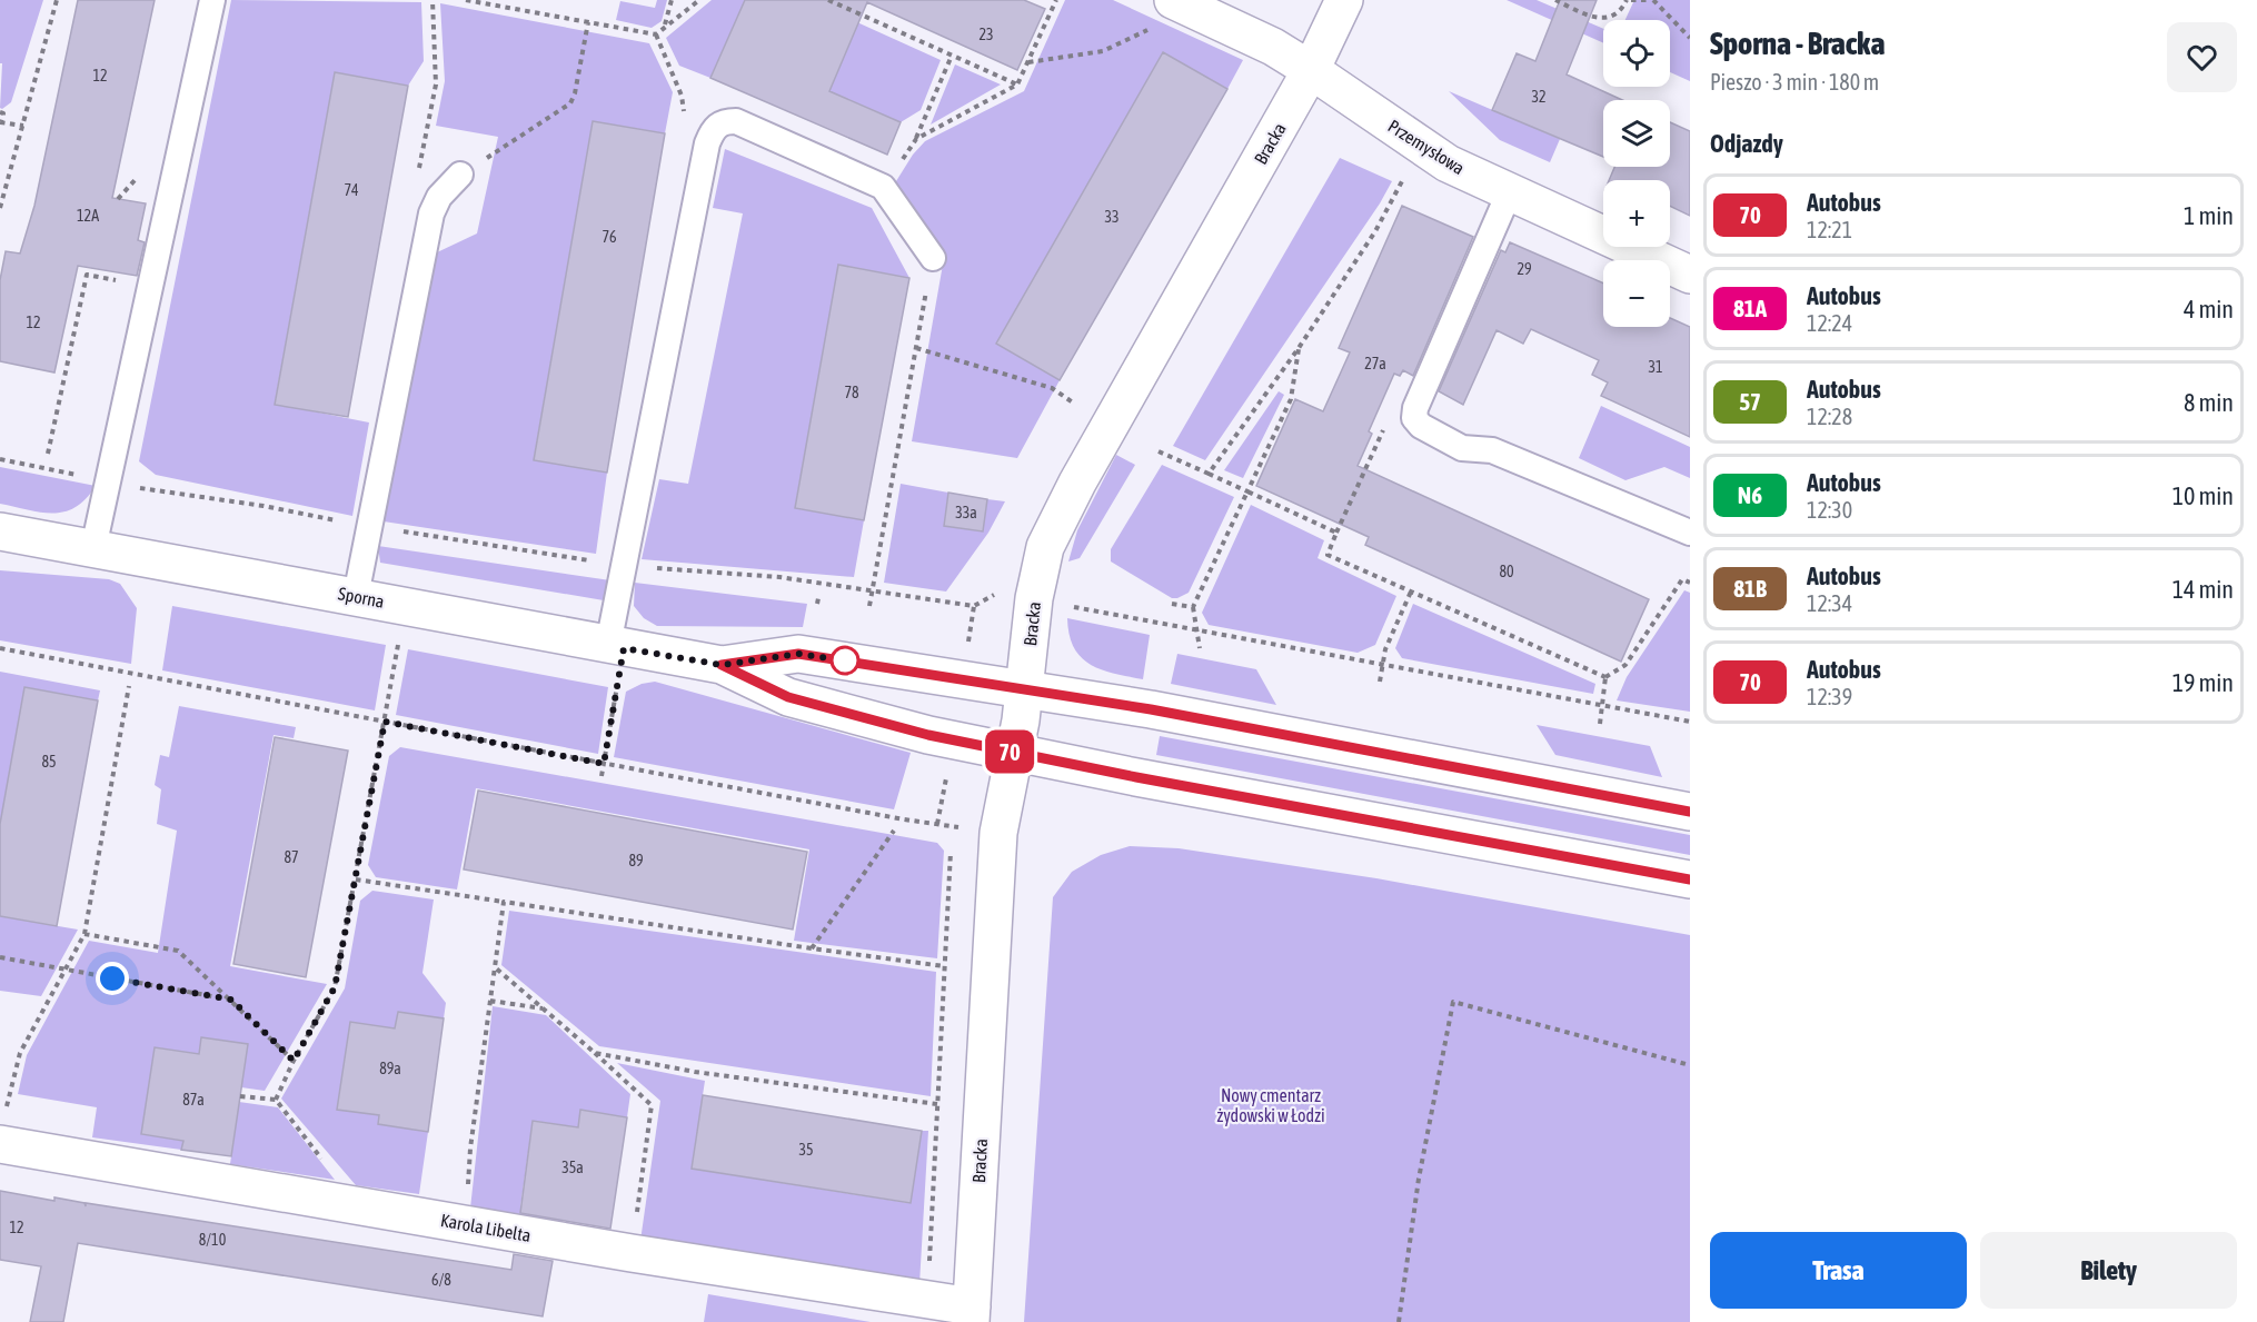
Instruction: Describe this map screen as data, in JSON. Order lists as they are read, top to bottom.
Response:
{
  "streets": {
    "street": [
      "Bracka",
      "Przemysłowa",
      "Sporna",
      "Karola Libelta"
    ]
  },
  "crossings": [
    ["Bracka", "Przemysłowa"],
    ["Bracka", "Sporna"],
    ["Bracka", "Karola Libelta"]
  ],
  "parks": ["Nowy cmentarz żydowski w Łodzi"],
  "lines": ["bus line 70"],
  "house_numbers": [
    "23",
    "12",
    "32",
    "74",
    "12A",
    "33",
    "76",
    "29",
    "12",
    "27a",
    "31",
    "78",
    "33a",
    "80",
    "85",
    "87",
    "89",
    "89a",
    "87a",
    "35",
    "35a",
    "12",
    "8/10",
    "6/8"
  ],
  "page": {
    "on_map": "70",
    "heading": [
      ["Sporna - Bracka", "Pieszo · 3 min · 180 m"],
      "Odjazdy"
    ],
    "map_buttons": ["+", "−"],
    "list": [
      {
        "mark": "70",
        "name": "Autobus",
        "note": "12:21",
        "value": "1 min"
      },
      {
        "mark": "81A",
        "name": "Autobus",
        "note": "12:24",
        "value": "4 min"
      },
      {
        "mark": "57",
        "name": "Autobus",
        "note": "12:28",
        "value": "8 min"
      },
      {
        "mark": "N6",
        "name": "Autobus",
        "note": "12:30",
        "value": "10 min"
      },
      {
        "mark": "81B",
        "name": "Autobus",
        "note": "12:34",
        "value": "14 min"
      },
      {
        "mark": "70",
        "name": "Autobus",
        "note": "12:39",
        "value": "19 min"
      }
    ],
    "buttons": ["Trasa", "Bilety"]
  }
}
